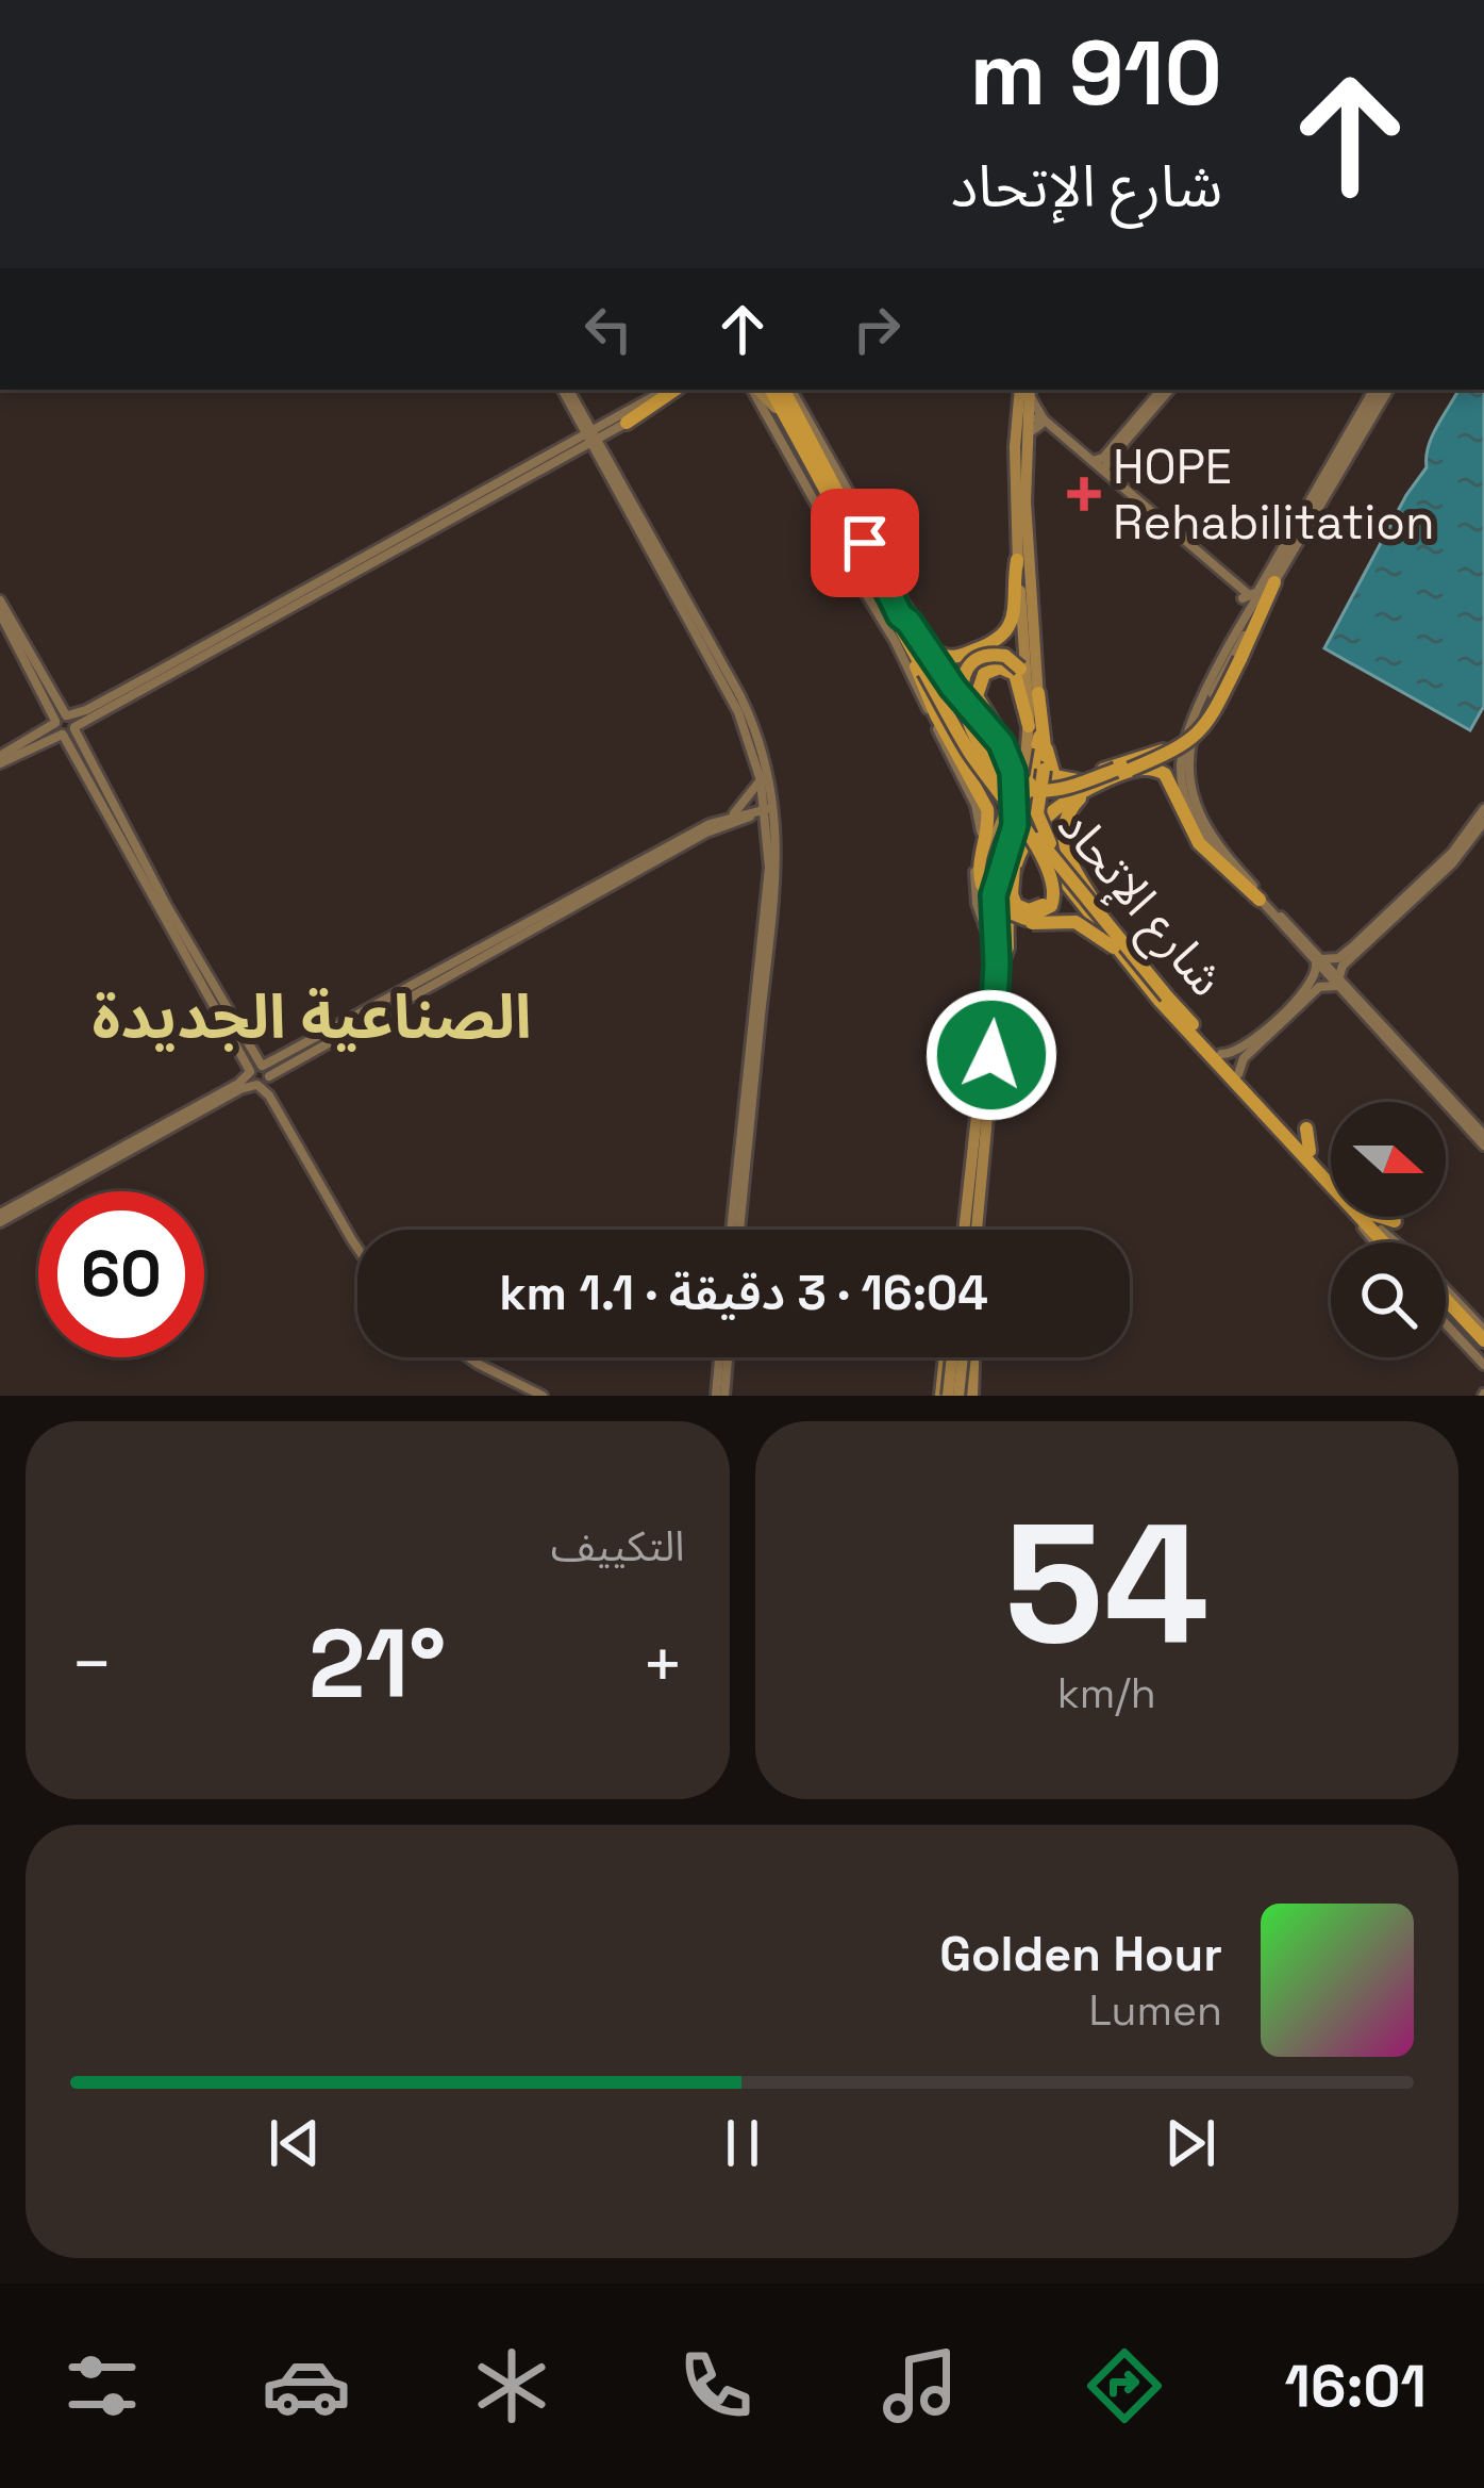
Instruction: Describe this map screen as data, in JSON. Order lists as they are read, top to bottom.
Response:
{
  "streets": {
    "highway": ["شارع الإتحاد"]
  },
  "districts": ["الصناعية الجديدة"],
  "places": {
    "health": ["HOPE Rehabilitation"]
  },
  "north": "right",
  "page": {
    "turn": ["910 m", "شارع الإتحاد"],
    "limit": "60",
    "trip": "16:04 · 3 دقيقة · 1.1 km",
    "tile": [
      ["54", "km/h"],
      "التكييف"
    ],
    "heat": ["−", "21°", "+"],
    "song": ["Golden Hour", "Lumen"],
    "tabs": "16:01"
  }
}
